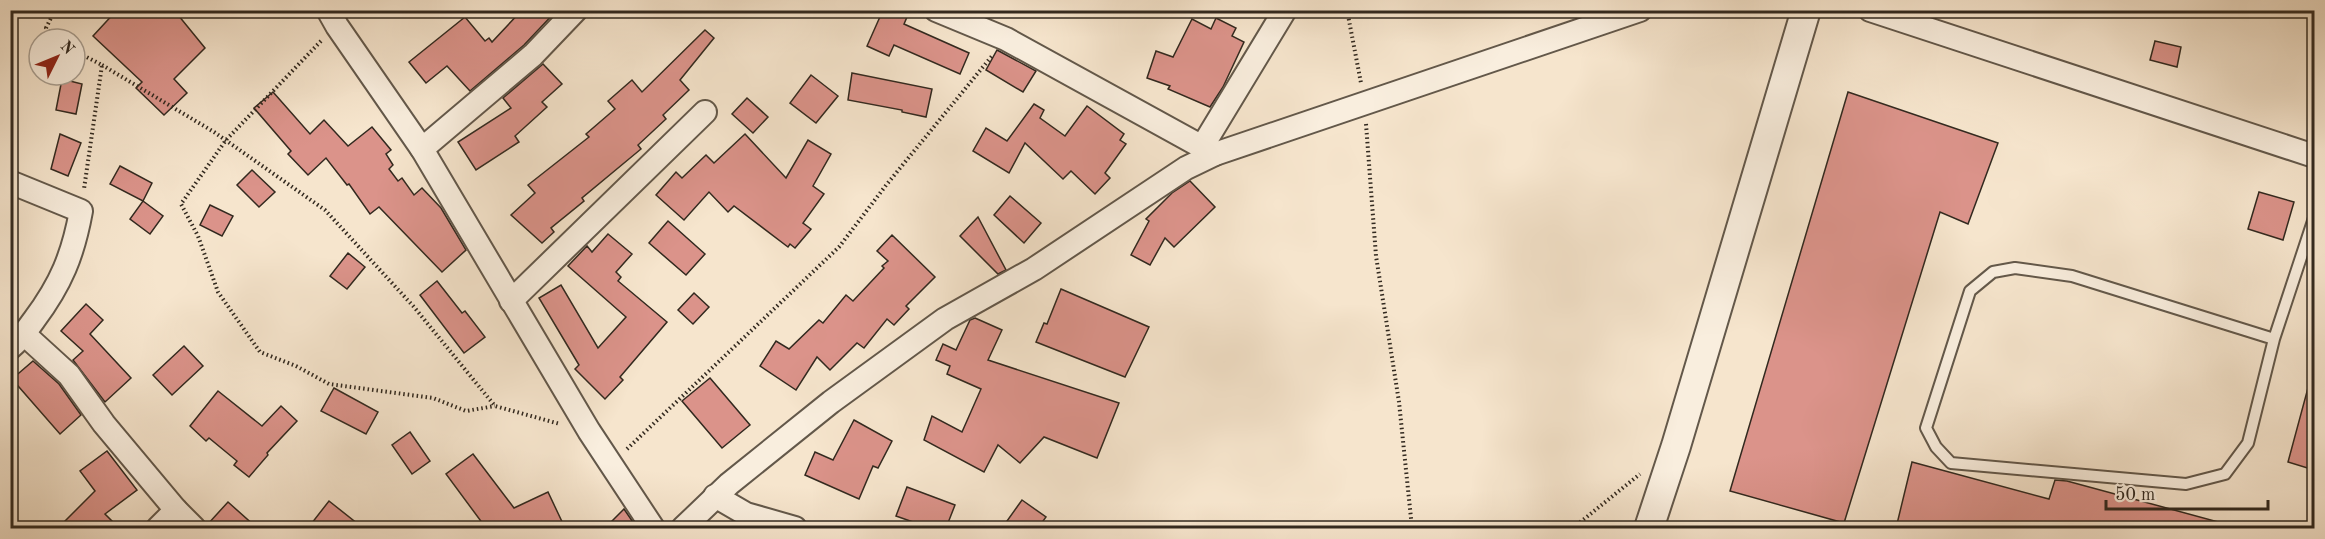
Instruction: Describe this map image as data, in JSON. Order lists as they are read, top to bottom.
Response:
{
  "scale_bar": "50 m",
  "north": "top right"
}
